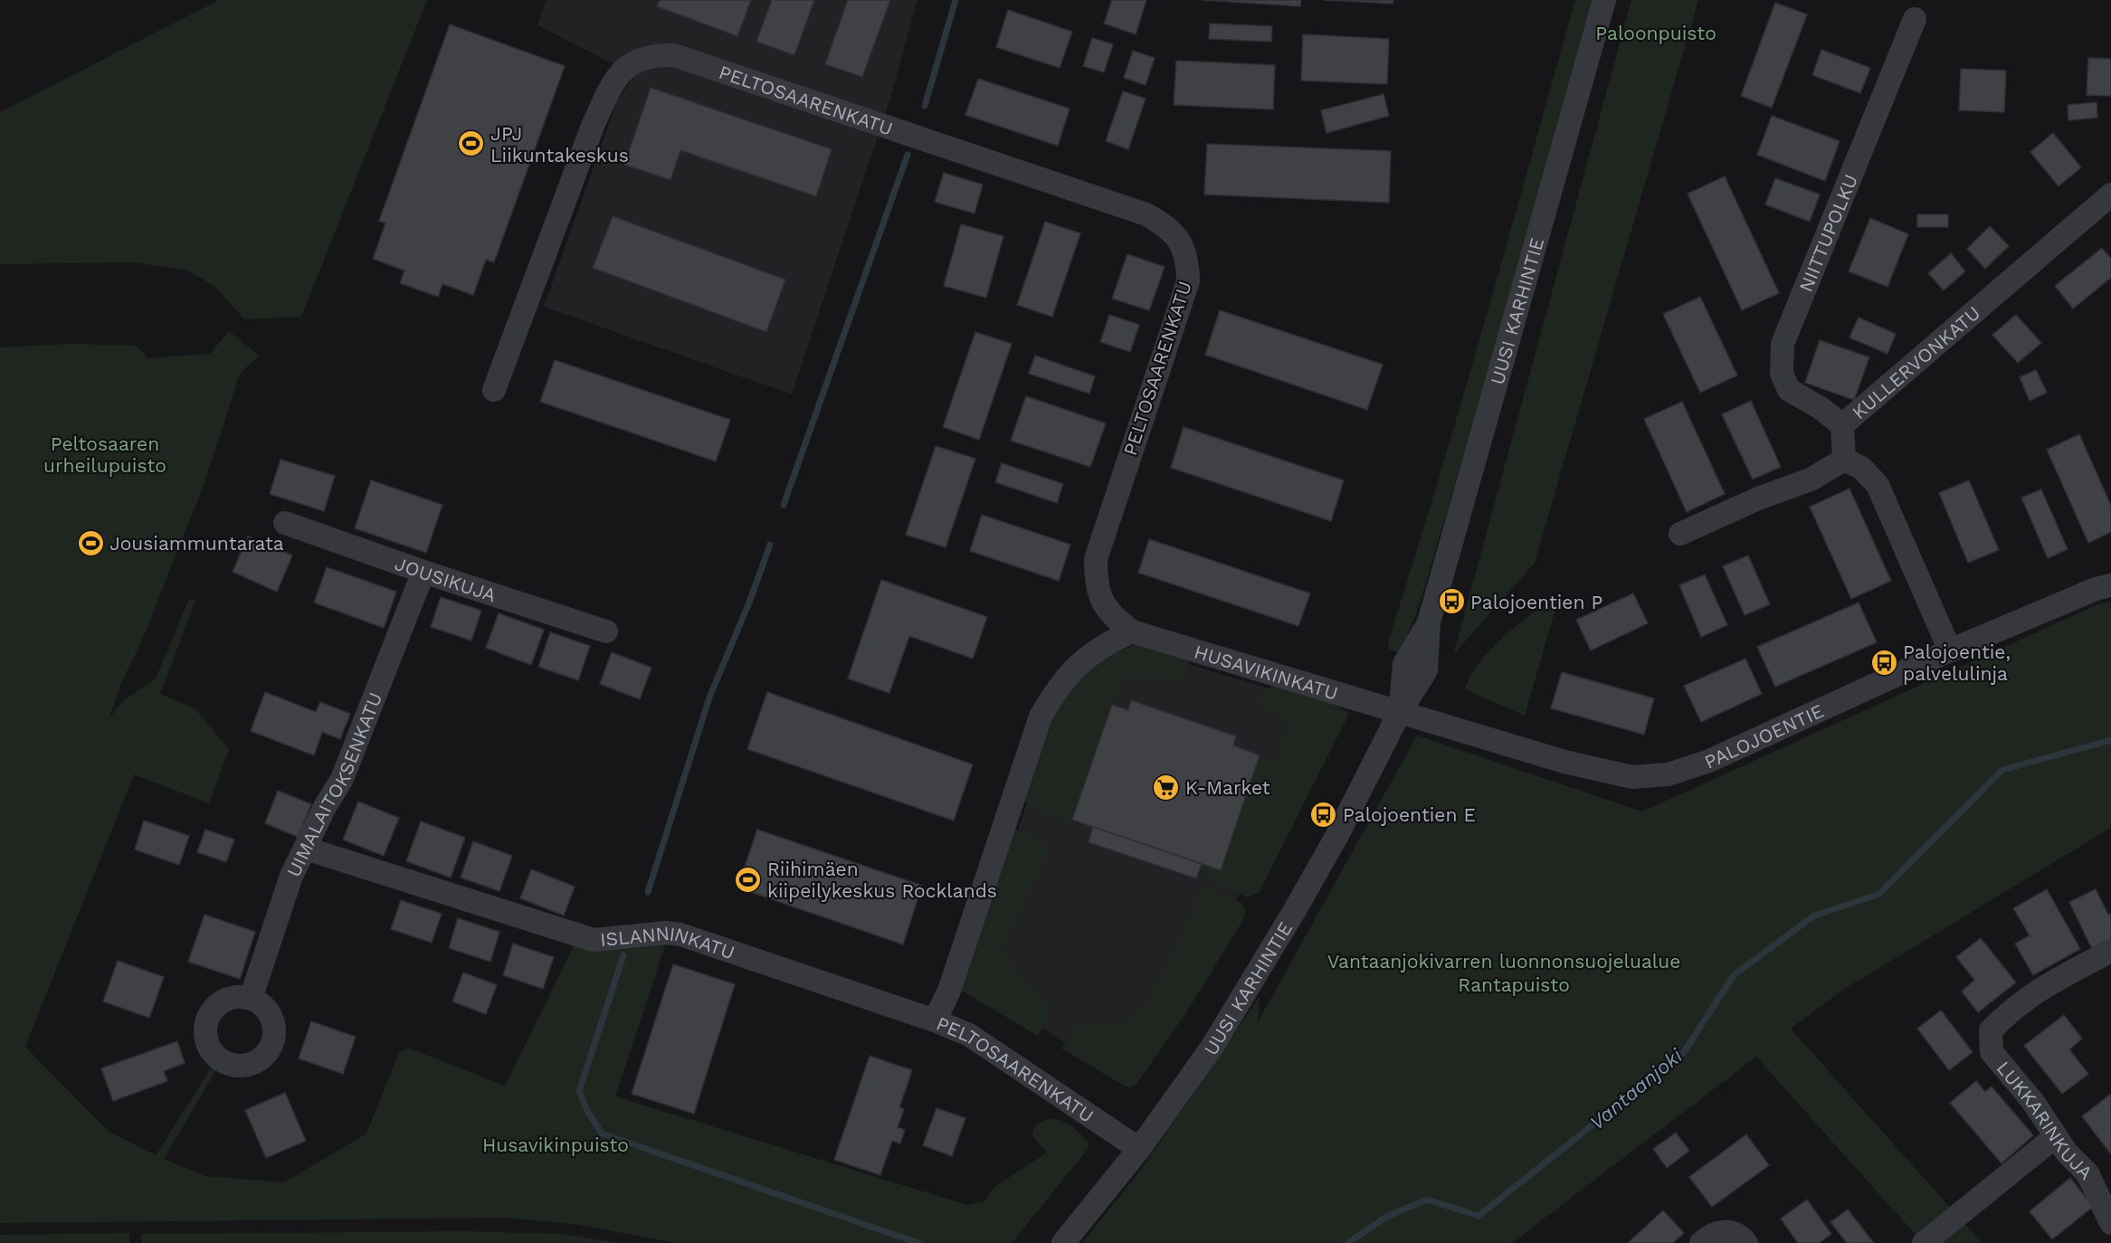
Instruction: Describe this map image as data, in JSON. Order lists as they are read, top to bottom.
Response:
{
  "streets": {
    "street": [
      "PELTOSAARENKATU",
      "NIITTUPOLKU",
      "UUSI KARHINTIE",
      "KULLERVONKATU",
      "JOUSIKUJA",
      "HUSAVIKINKATU",
      "PALOJOENTIE",
      "UIMALAITOKSENKATU",
      "ISLANNINKATU",
      "LUKKARINKUJA"
    ]
  },
  "crossings": [
    ["PELTOSAARENKATU", "UUSI KARHINTIE"],
    ["PELTOSAARENKATU", "HUSAVIKINKATU"],
    ["PELTOSAARENKATU", "ISLANNINKATU"],
    ["NIITTUPOLKU", "KULLERVONKATU"],
    ["UUSI KARHINTIE", "HUSAVIKINKATU"],
    ["UUSI KARHINTIE", "PALOJOENTIE"],
    ["JOUSIKUJA", "UIMALAITOKSENKATU"],
    ["HUSAVIKINKATU", "PALOJOENTIE"],
    ["UIMALAITOKSENKATU", "ISLANNINKATU"]
  ],
  "water": ["Vantaanjoki"],
  "parks": [
    "Paloonpuisto",
    "Peltosaaren urheilupuisto",
    "Vantaanjokivarren luonnonsuojelualue",
    "Rantapuisto",
    "Husavikinpuisto"
  ],
  "places": {
    "sports": ["JPJ Liikuntakeskus", "Jousiammuntarata", "Riihimäen kiipeilykeskus Rocklands"],
    "bus stop": ["Palojoentien P", "Palojoentie, palvelulinja", "Palojoentien E"],
    "supermarket": ["K-Market"]
  }
}
